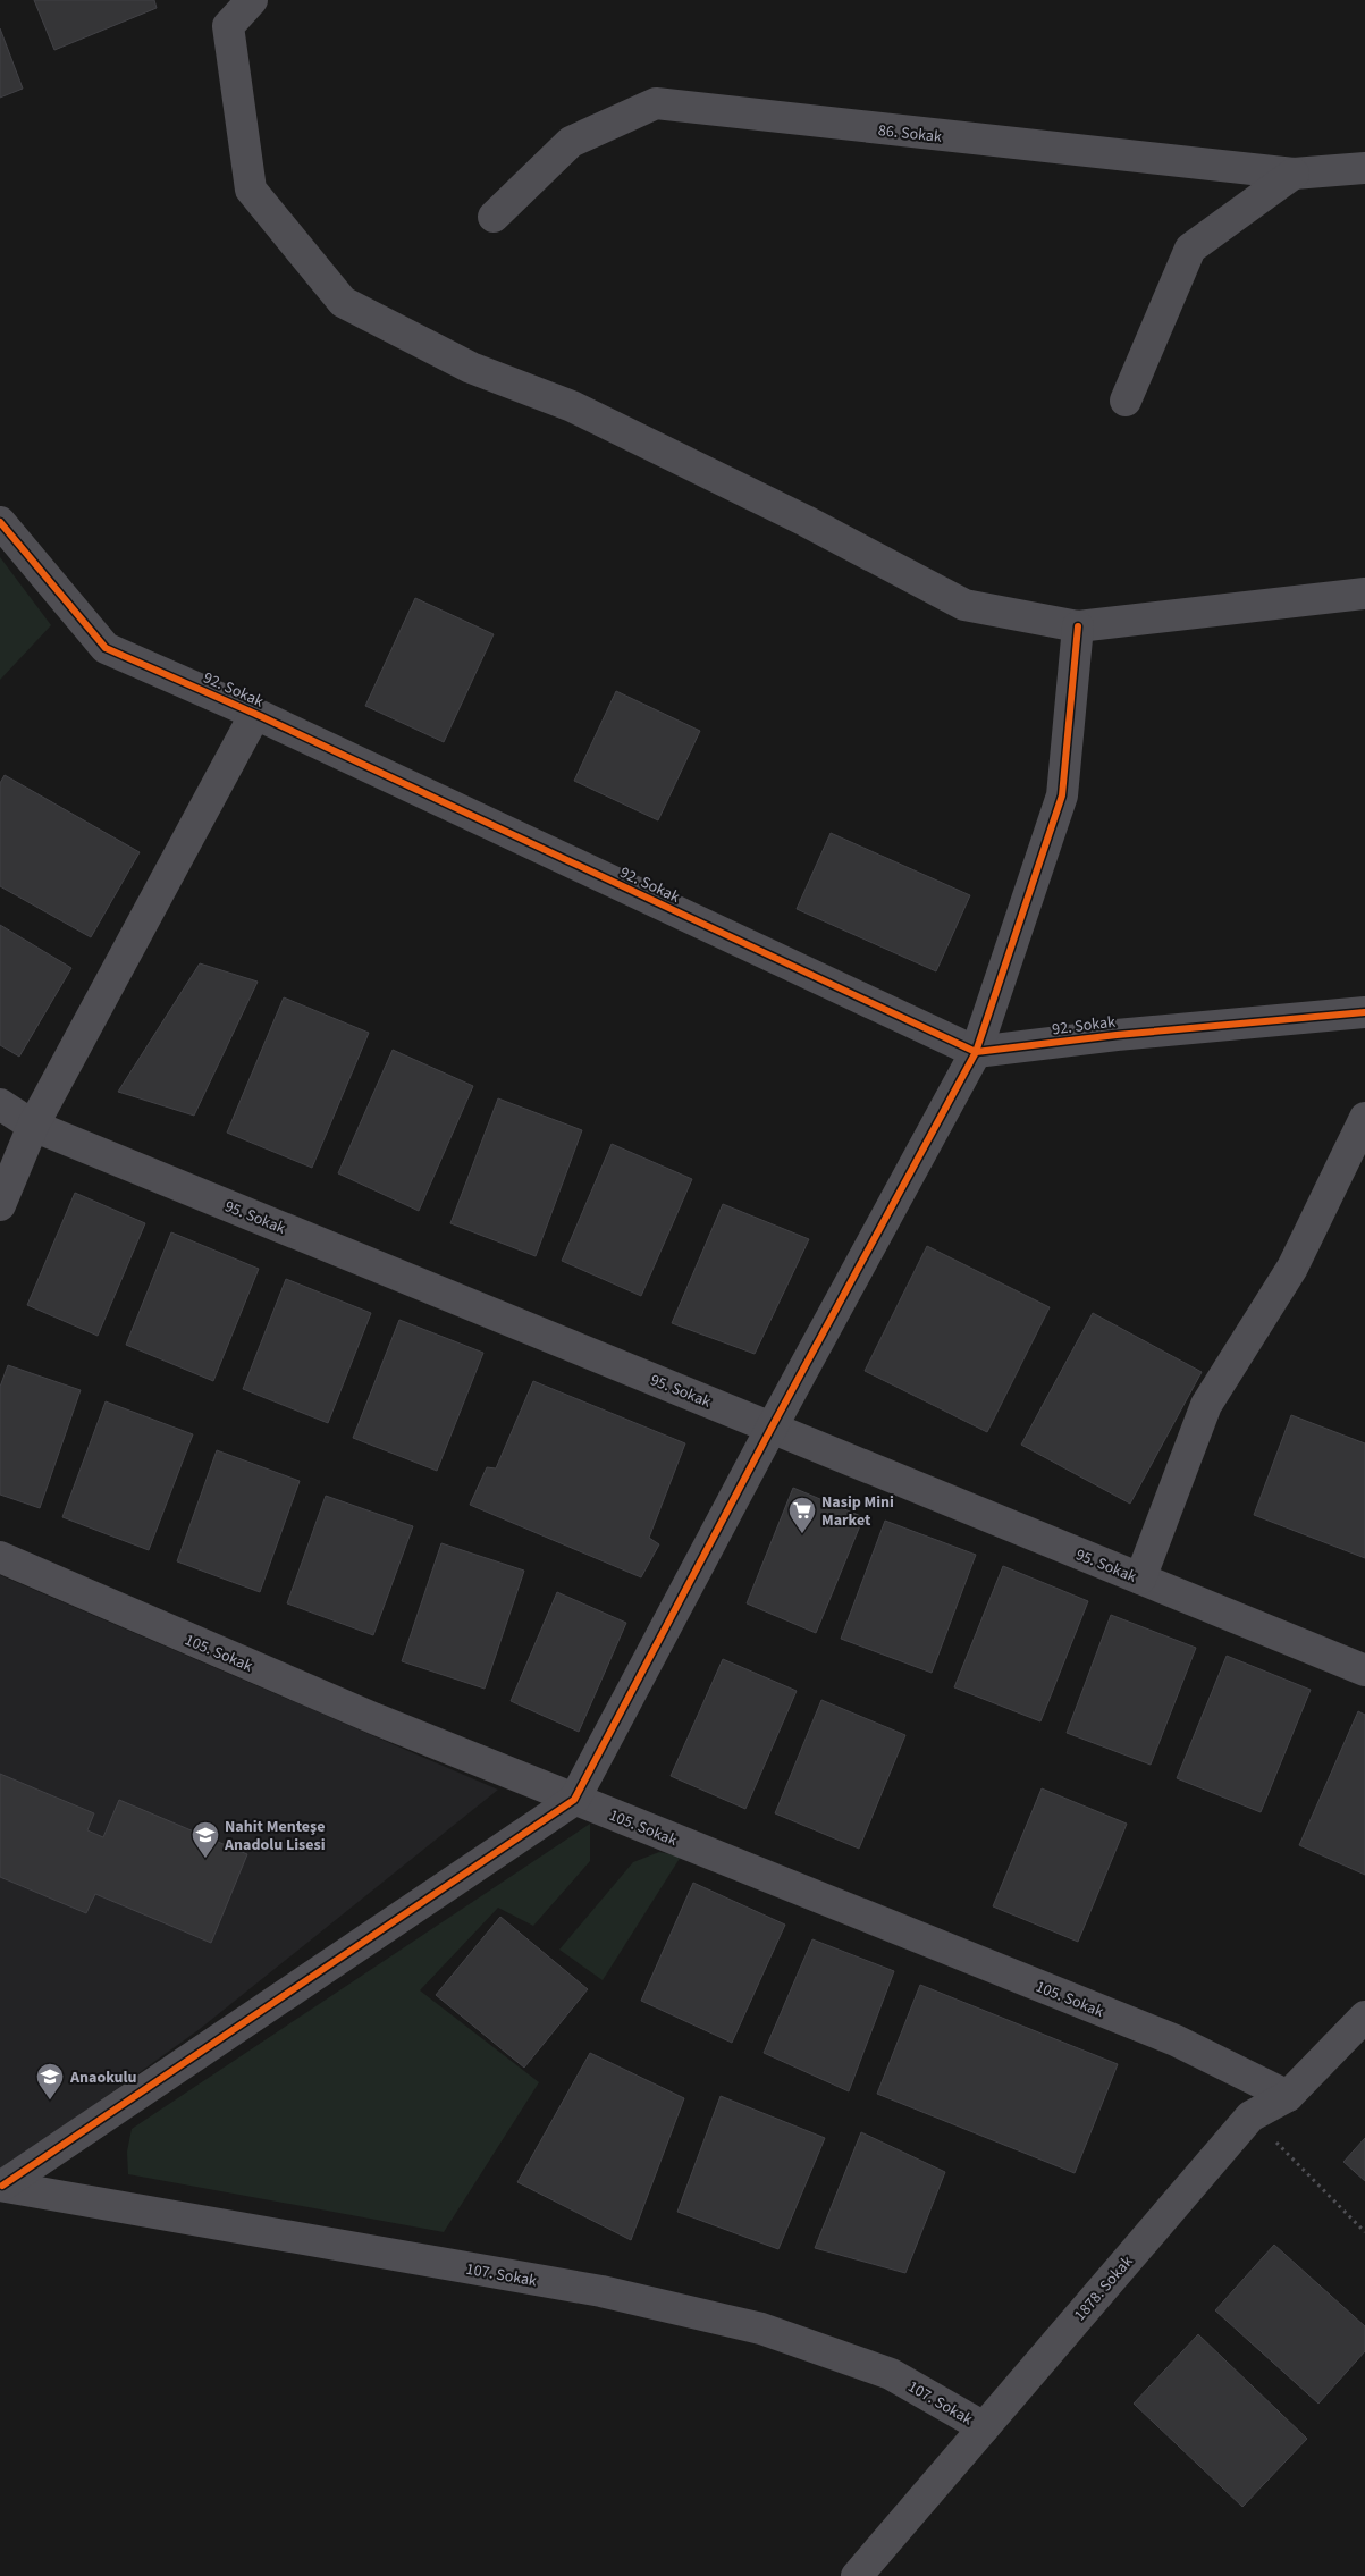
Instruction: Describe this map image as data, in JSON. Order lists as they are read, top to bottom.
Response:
{
  "streets": {
    "street": [
      "86. Sokak",
      "92. Sokak",
      "95. Sokak",
      "105. Sokak",
      "107. Sokak",
      "1878. Sokak"
    ]
  },
  "crossings": [
    ["105. Sokak", "1878. Sokak"],
    ["107. Sokak", "1878. Sokak"]
  ],
  "places": {
    "supermarket": ["Nasip Mini Market"],
    "school or university": ["Nahit Menteşe Anadolu Lisesi", "Anaokulu"]
  }
}
